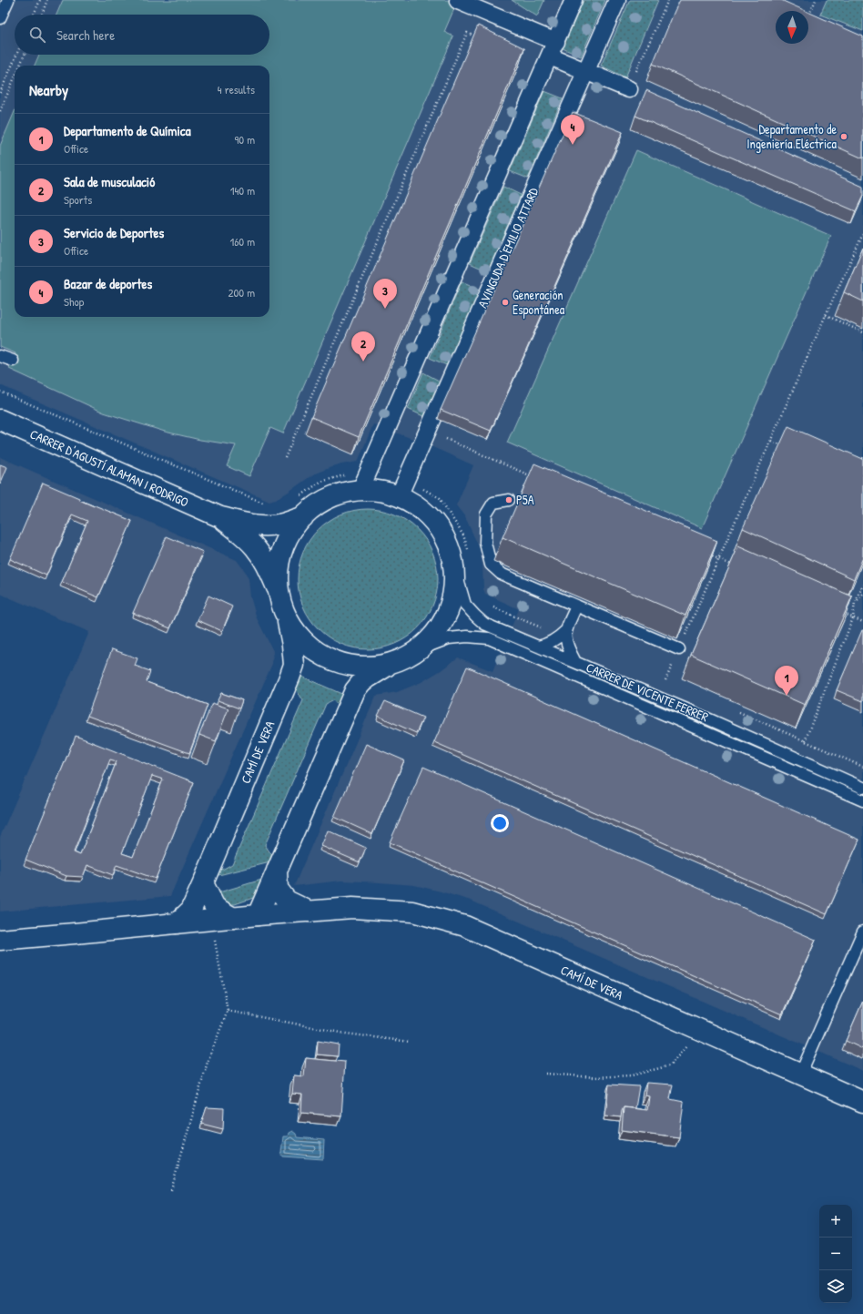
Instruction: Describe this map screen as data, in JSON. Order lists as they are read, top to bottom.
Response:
{
  "streets": {
    "street": ["AVINGUDA D'EMILIO ATTARD", "CARRER D'AGUSTÍ ALAMAN I RODRIGO", "CAMÍ DE VERA"],
    "lane": ["CARRER DE VICENTE FERRER"]
  },
  "crossings": [
    ["CARRER D'AGUSTÍ ALAMAN I RODRIGO", "CAMÍ DE VERA"]
  ],
  "places": ["Departamento de Ingeniería Eléctrica", "Generación Espontánea", "P5A"],
  "north": "bottom",
  "page": {
    "search": "Search here",
    "heading": ["Nearby", "4 results"],
    "list": [
      {
        "mark": "1",
        "name": "Departamento de Química",
        "note": "Office",
        "value": "90 m"
      },
      {
        "mark": "2",
        "name": "Sala de musculació",
        "note": "Sports",
        "value": "140 m"
      },
      {
        "mark": "3",
        "name": "Servicio de Deportes",
        "note": "Office",
        "value": "160 m"
      },
      {
        "mark": "4",
        "name": "Bazar de deportes",
        "note": "Shop",
        "value": "200 m"
      }
    ],
    "pins": [
      "4",
      "3",
      "2",
      "1"
    ],
    "map_buttons": ["+", "−"]
  }
}
